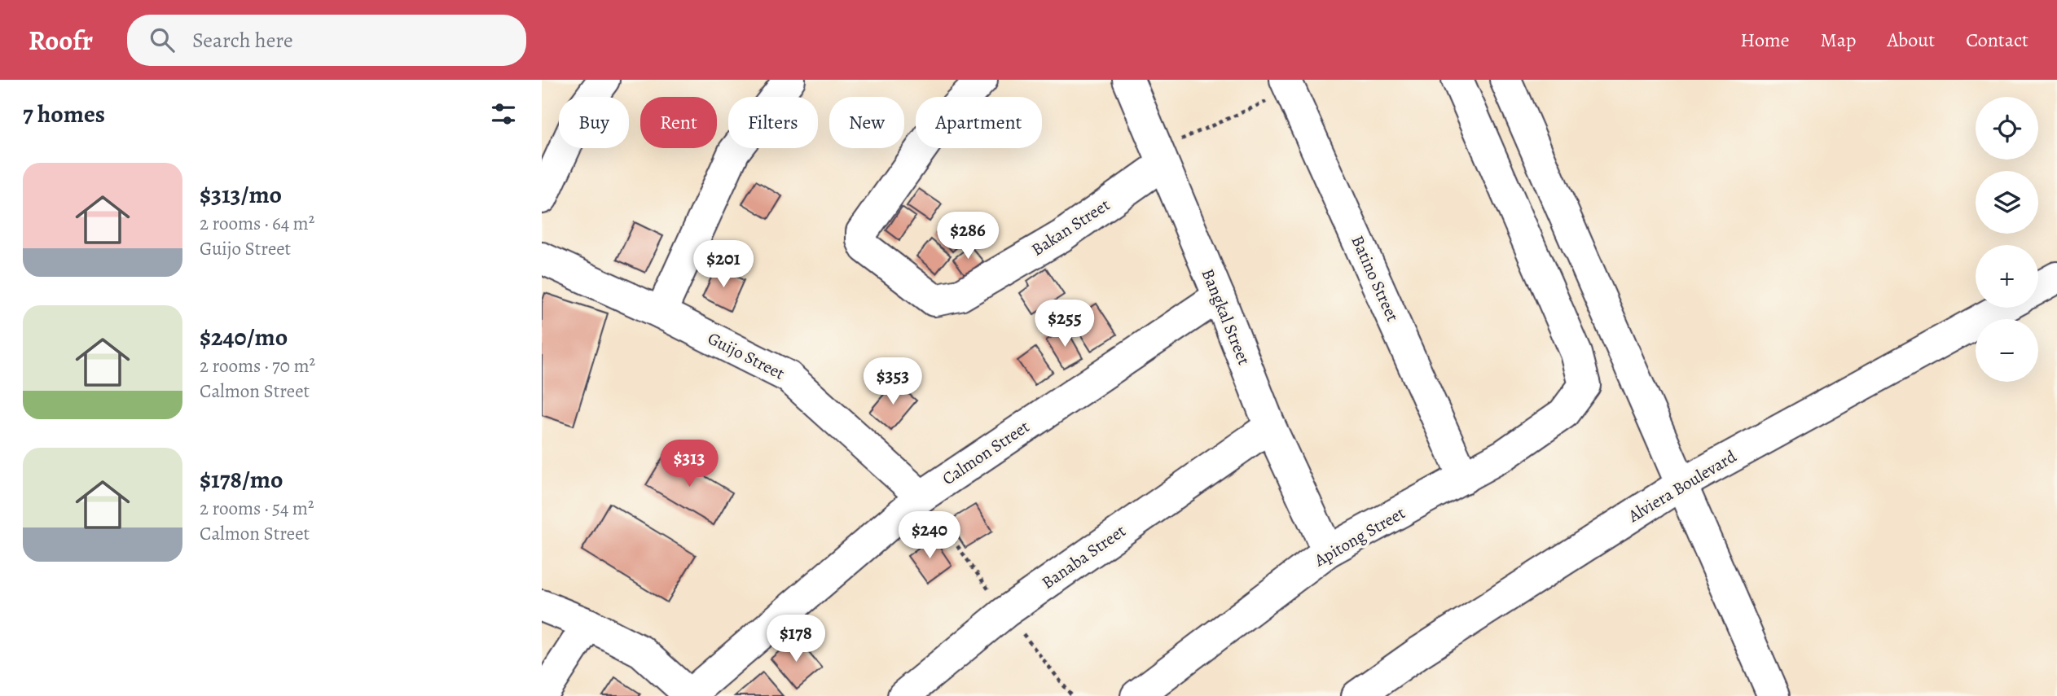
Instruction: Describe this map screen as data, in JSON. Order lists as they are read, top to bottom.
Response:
{
  "streets": {
    "street": [
      "Bakan Street",
      "Batino Street",
      "Bangkal Street",
      "Guijo Street",
      "Calmon Street",
      "Alviera Boulevard",
      "Apitong Street",
      "Banaba Street"
    ]
  },
  "crossings": [
    ["Bakan Street", "Bangkal Street"],
    ["Batino Street", "Apitong Street"],
    ["Bangkal Street", "Calmon Street"],
    ["Bangkal Street", "Apitong Street"],
    ["Bangkal Street", "Banaba Street"],
    ["Guijo Street", "Calmon Street"]
  ],
  "page": {
    "header": "Roofr",
    "search": "Search here",
    "nav": [
      "Home",
      "Map",
      "About",
      "Contact"
    ],
    "heading": "7 homes",
    "map_buttons": ["+", "−"],
    "chip": [
      "Buy",
      "Rent",
      "Filters",
      "New",
      "Apartment"
    ],
    "list": [
      {
        "name": "$313/mo",
        "note": "2 rooms · 64 m² · Guijo Street"
      },
      {
        "name": "$240/mo",
        "note": "2 rooms · 70 m² · Calmon Street"
      },
      {
        "name": "$178/mo",
        "note": "2 rooms · 54 m² · Calmon Street"
      }
    ],
    "price": [
      "$286",
      "$201",
      "$255",
      "$353",
      "$313",
      "$240",
      "$178"
    ]
  }
}
